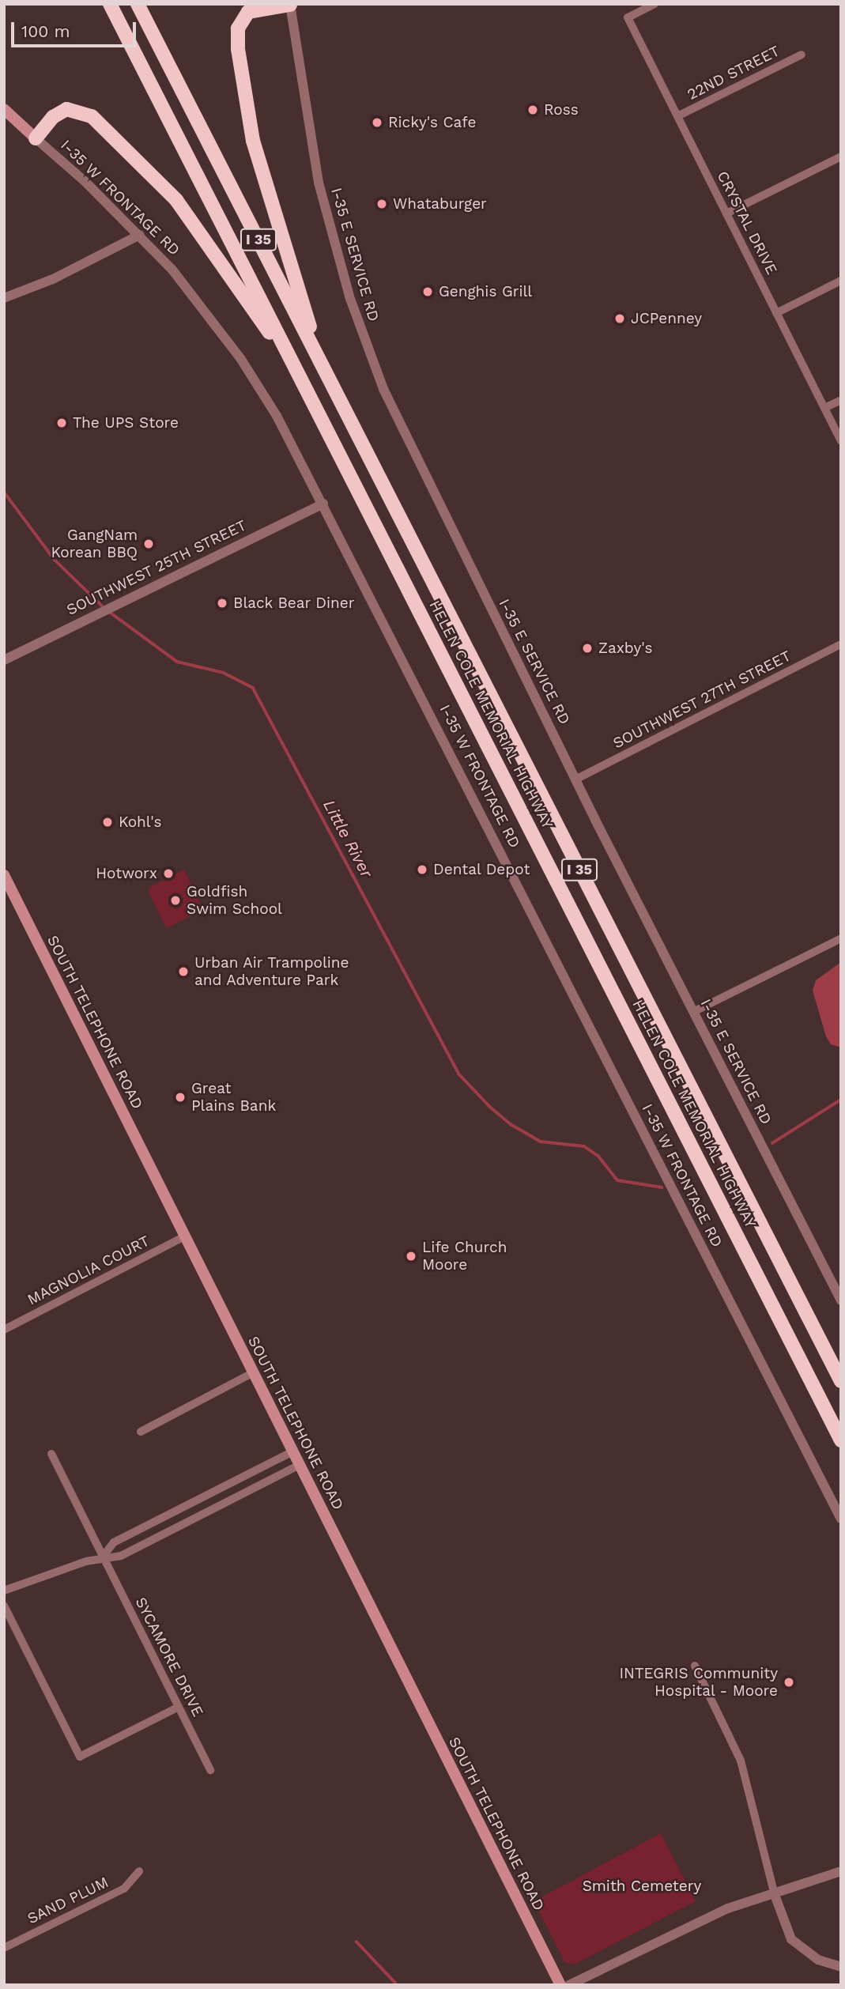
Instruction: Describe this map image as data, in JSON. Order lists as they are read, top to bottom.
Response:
{
  "streets": {
    "highway": ["I 35", "HELEN COLE MEMORIAL HIGHWAY"],
    "main road": ["I-35 W FRONTAGE RD", "SOUTH TELEPHONE ROAD"],
    "street": [
      "22ND STREET",
      "CRYSTAL DRIVE",
      "I-35 E SERVICE RD",
      "SOUTHWEST 25TH STREET",
      "SOUTHWEST 27TH STREET",
      "MAGNOLIA COURT",
      "SYCAMORE DRIVE",
      "SAND PLUM"
    ]
  },
  "crossings": [
    ["22ND STREET", "CRYSTAL DRIVE"],
    ["I-35 W FRONTAGE RD", "SOUTHWEST 25TH STREET"],
    ["I-35 E SERVICE RD", "SOUTHWEST 27TH STREET"],
    ["SOUTH TELEPHONE ROAD", "MAGNOLIA COURT"]
  ],
  "water": ["Little River"],
  "parks": ["Smith Cemetery"],
  "places": [
    "Ross",
    "Ricky's Cafe",
    "Whataburger",
    "Genghis Grill",
    "JCPenney",
    "The UPS Store",
    "GangNam Korean BBQ",
    "Black Bear Diner",
    "Zaxby's",
    "Kohl's",
    "Dental Depot",
    "Hotworx",
    "Goldfish Swim School",
    "Urban Air Trampoline and Adventure Park",
    "Great Plains Bank",
    "Life Church Moore",
    "INTEGRIS Community Hospital - Moore"
  ],
  "scale_bar": "100 m"
}
